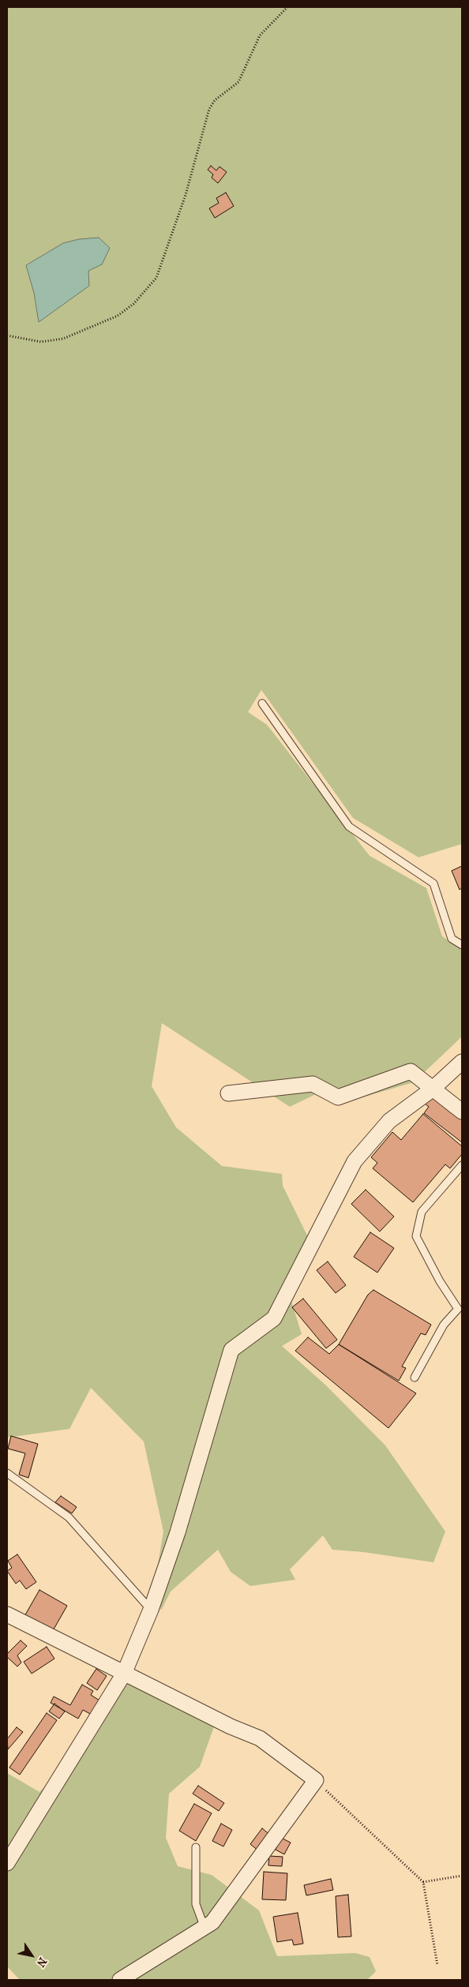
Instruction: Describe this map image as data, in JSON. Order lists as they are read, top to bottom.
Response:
{
  "north": "bottom right"
}
